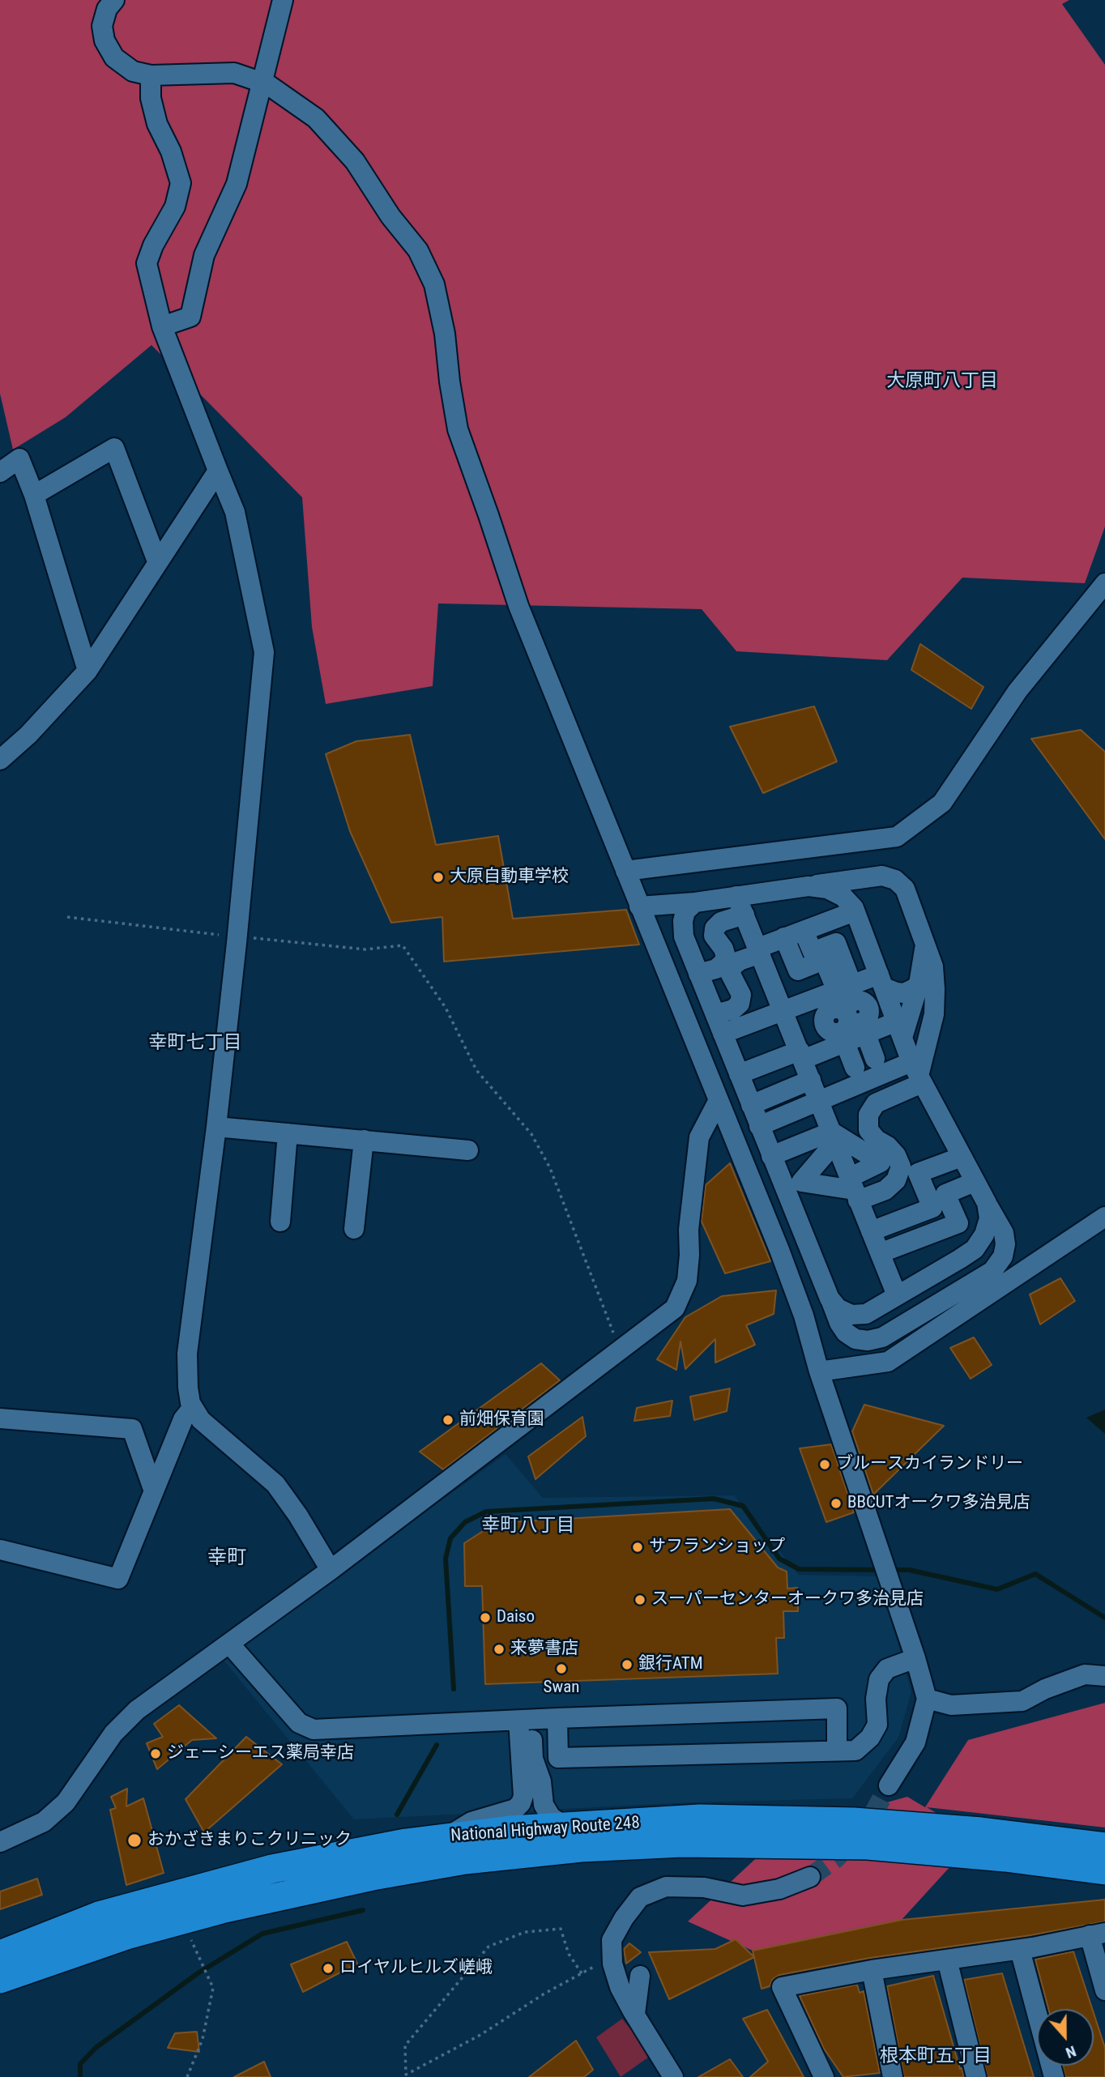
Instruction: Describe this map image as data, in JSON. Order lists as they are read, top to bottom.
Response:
{
  "streets": {
    "highway": ["National Highway Route 248"]
  },
  "districts": [
    "大原町八丁目",
    "幸町七丁目",
    "幸町八丁目",
    "幸町",
    "根本町五丁目"
  ],
  "places": [
    "大原自動車学校",
    "前畑保育園",
    "ブルースカイランドリー",
    "BBCUTオークワ多治見店",
    "サフランショップ",
    "スーパーセンターオークワ多治見店",
    "Daiso",
    "来夢書店",
    "銀行ATM",
    "Swan",
    "ジェーシーエス薬局幸店",
    "おかざきまりこクリニック",
    "ロイヤルヒルズ嵯峨"
  ],
  "north": "bottom"
}
